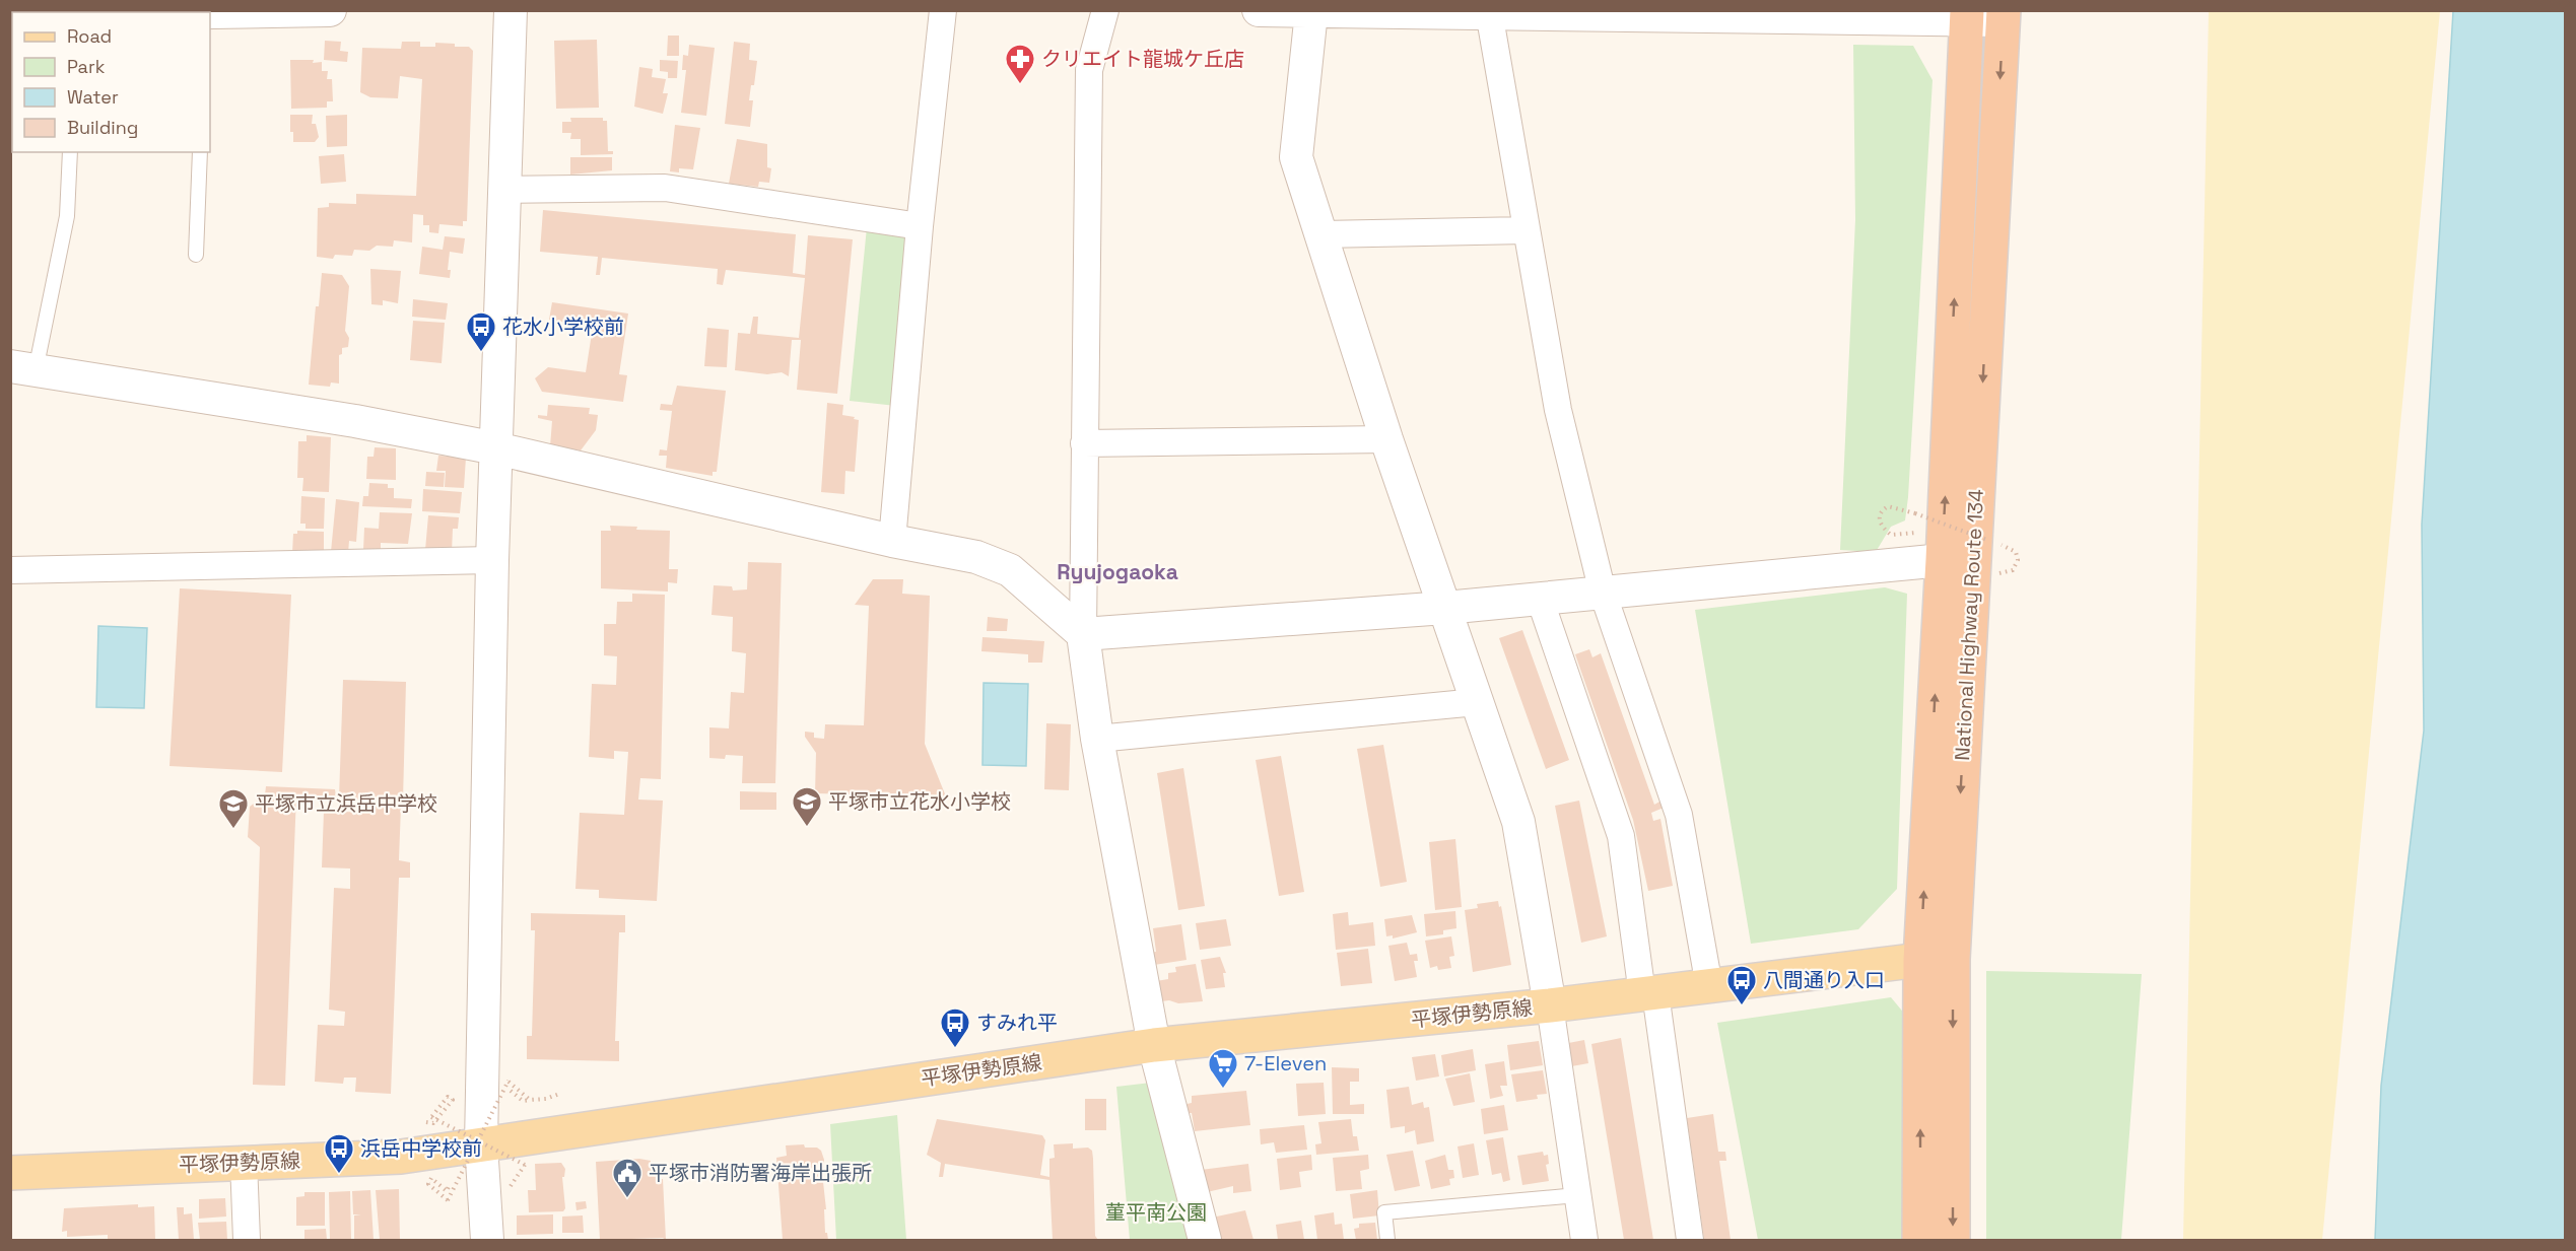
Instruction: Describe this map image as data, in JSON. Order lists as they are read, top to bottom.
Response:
{
  "streets": {
    "highway": ["National Highway Route 134"],
    "main road": ["平塚伊勢原線"]
  },
  "crossings": [
    ["National Highway Route 134", "平塚伊勢原線"]
  ],
  "districts": ["Ryujogaoka"],
  "parks": ["菫平南公園"],
  "places": {
    "pharmacy": ["クリエイト龍城ケ丘店"],
    "bus stop": [
      "花水小学校前",
      "八間通り入口",
      "すみれ平",
      "浜岳中学校前"
    ],
    "school or university": ["平塚市立花水小学校", "平塚市立浜岳中学校"],
    "supermarket": ["7-Eleven"],
    "public building": ["平塚市消防署海岸出張所"]
  },
  "legend": [
    "Road",
    "Park",
    "Water",
    "Building"
  ]
}
